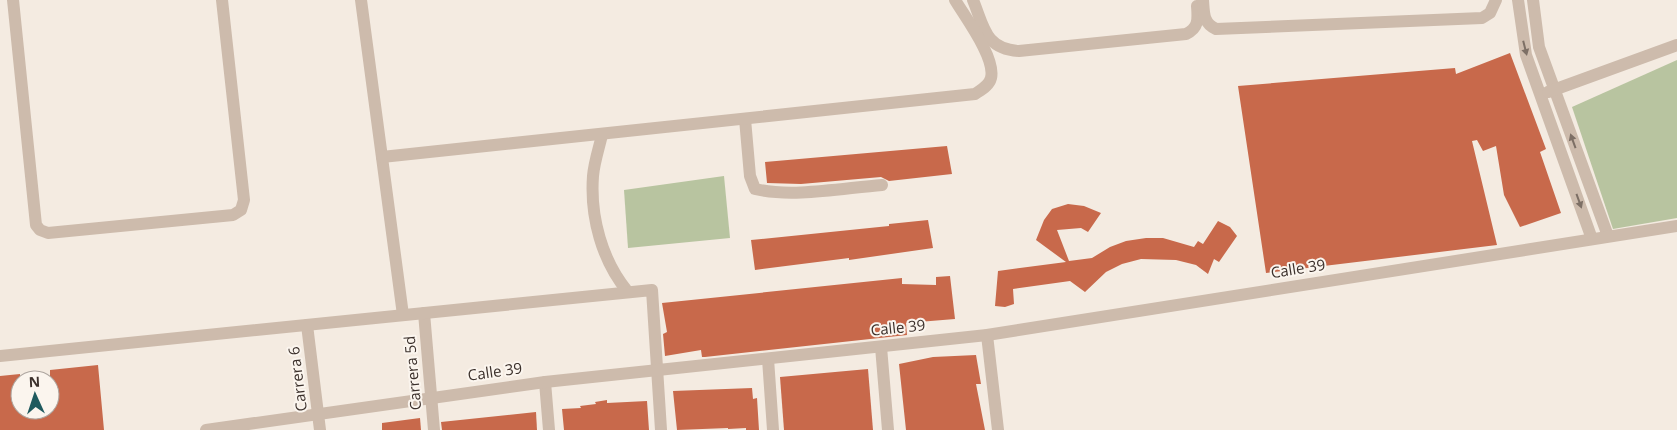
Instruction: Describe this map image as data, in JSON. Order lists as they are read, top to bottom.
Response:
{
  "streets": {
    "street": ["Calle 39", "Carrera 5d", "Carrera 6"]
  },
  "crossings": [
    ["Calle 39", "Carrera 5d"],
    ["Calle 39", "Carrera 6"]
  ],
  "north": "top"
}
